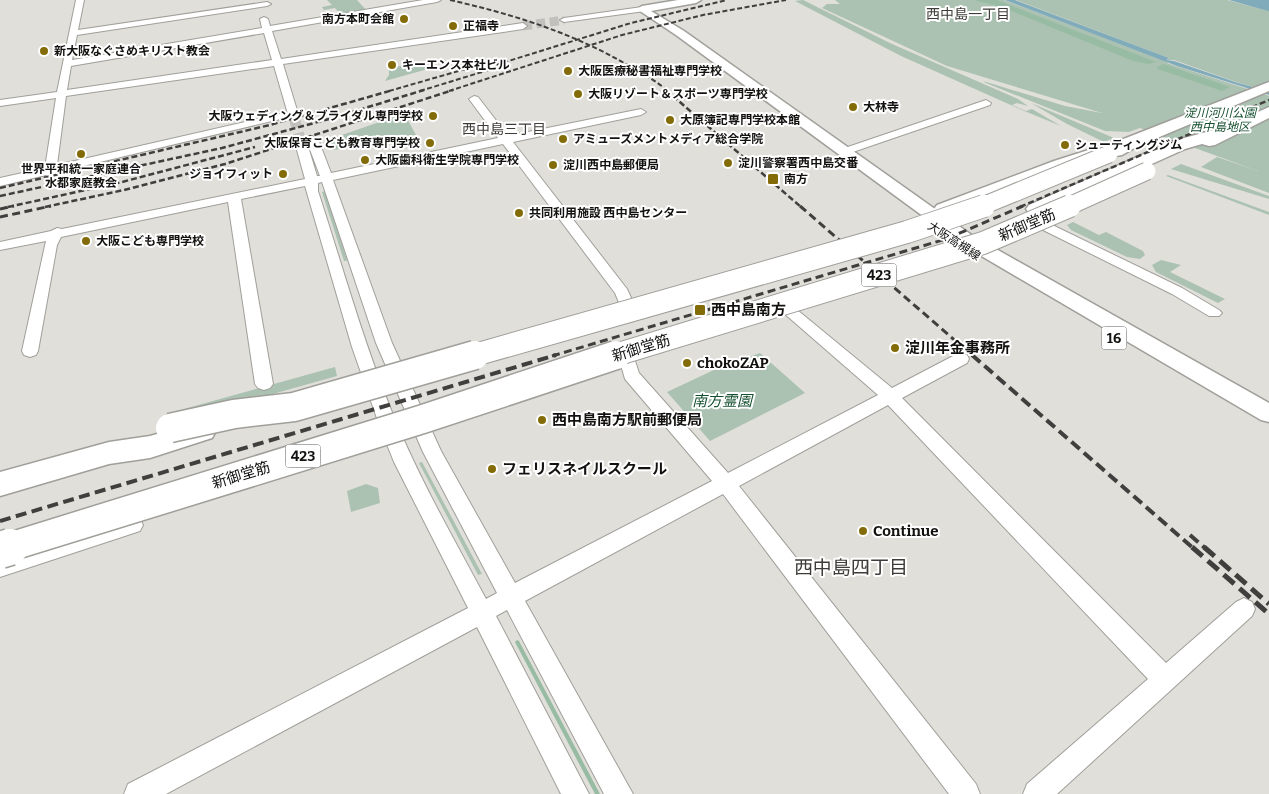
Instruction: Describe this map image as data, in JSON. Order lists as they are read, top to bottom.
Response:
{
  "streets": {
    "highway": ["新御堂筋", "423"],
    "main road": ["大阪高槻線", "16"]
  },
  "crossings": [
    ["新御堂筋", "423"],
    ["大阪高槻線", "423"]
  ],
  "districts": ["西中島一丁目", "西中島三丁目", "西中島四丁目"],
  "parks": ["淀川河川公園 西中島地区", "南方霊園"],
  "places": {
    "other": [
      "南方本町会館",
      "正福寺",
      "新大阪なぐさめキリスト教会",
      "キーエンス本社ビル",
      "大阪医療秘書福祉専門学校",
      "大阪リゾート＆スポーツ専門学校",
      "大林寺",
      "大阪ウェディング＆ブライダル専門学校",
      "大原簿記専門学校本館",
      "アミューズメントメディア総合学院",
      "大阪保育こども教育専門学校",
      "シューティングジム",
      "世界平和統一家庭連合 水都家庭教会",
      "大阪歯科衛生学院専門学校",
      "淀川警察署西中島交番",
      "淀川西中島郵便局",
      "ジョイフィット",
      "共同利用施設 西中島センター",
      "大阪こども専門学校",
      "淀川年金事務所",
      "chokoZAP",
      "西中島南方駅前郵便局",
      "フェリスネイルスクール",
      "Continue"
    ],
    "transit": ["南方", "西中島南方"]
  }
}
